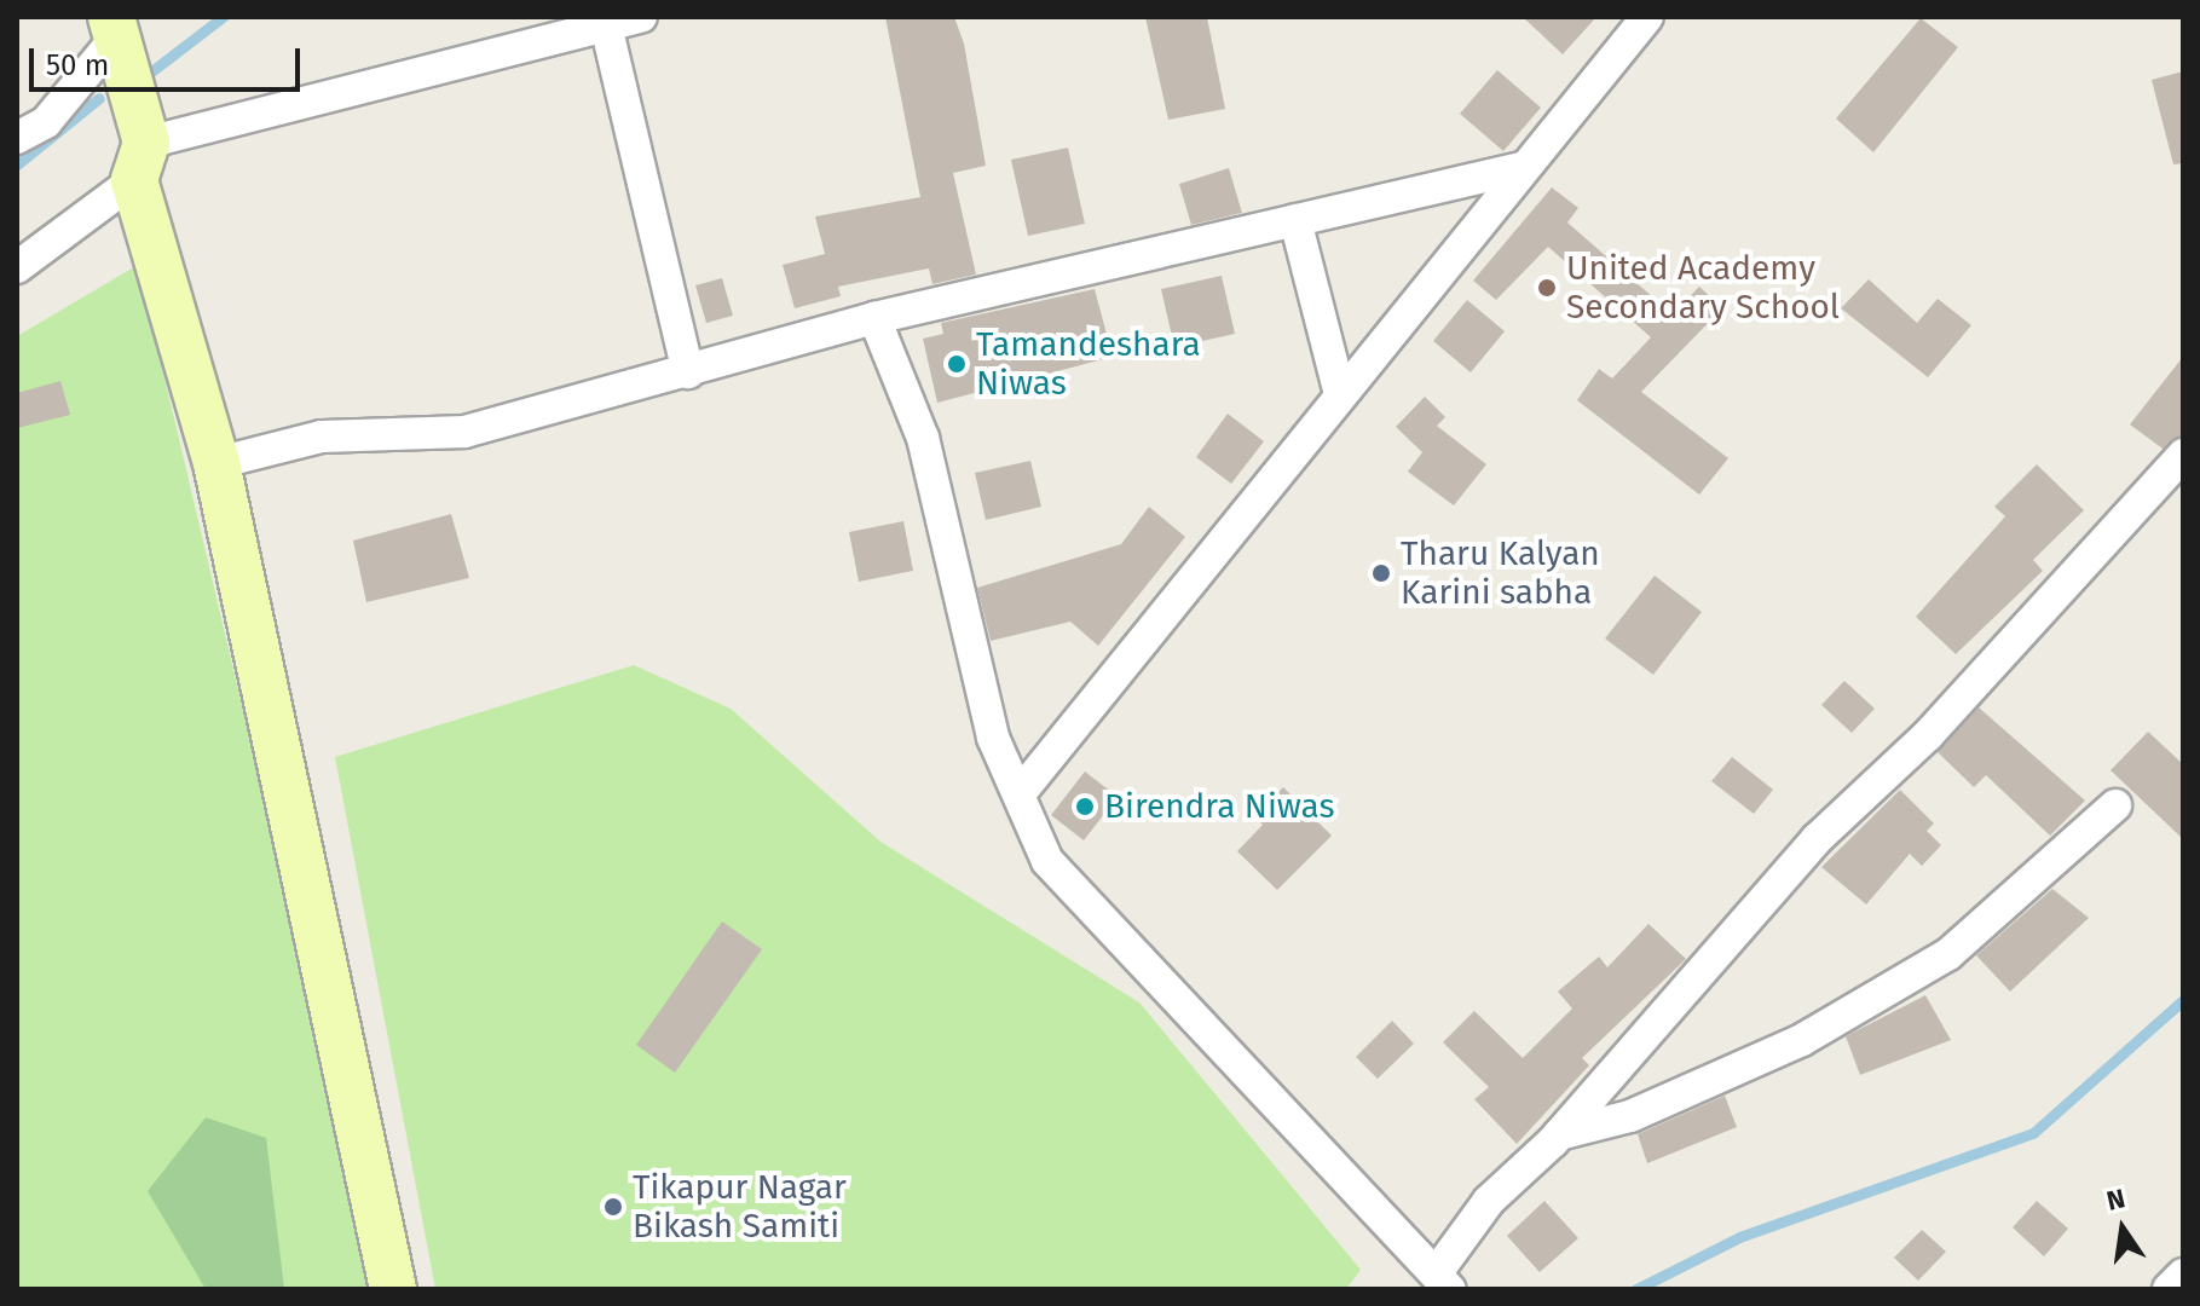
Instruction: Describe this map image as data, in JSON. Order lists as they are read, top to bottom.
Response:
{
  "places": [
    "United Academy Secondary School",
    "Tamandeshara Niwas",
    "Tharu Kalyan Karini sabha",
    "Birendra Niwas",
    "Tikapur Nagar Bikash Samiti"
  ],
  "scale_bar": "50 m",
  "north": "top"
}
